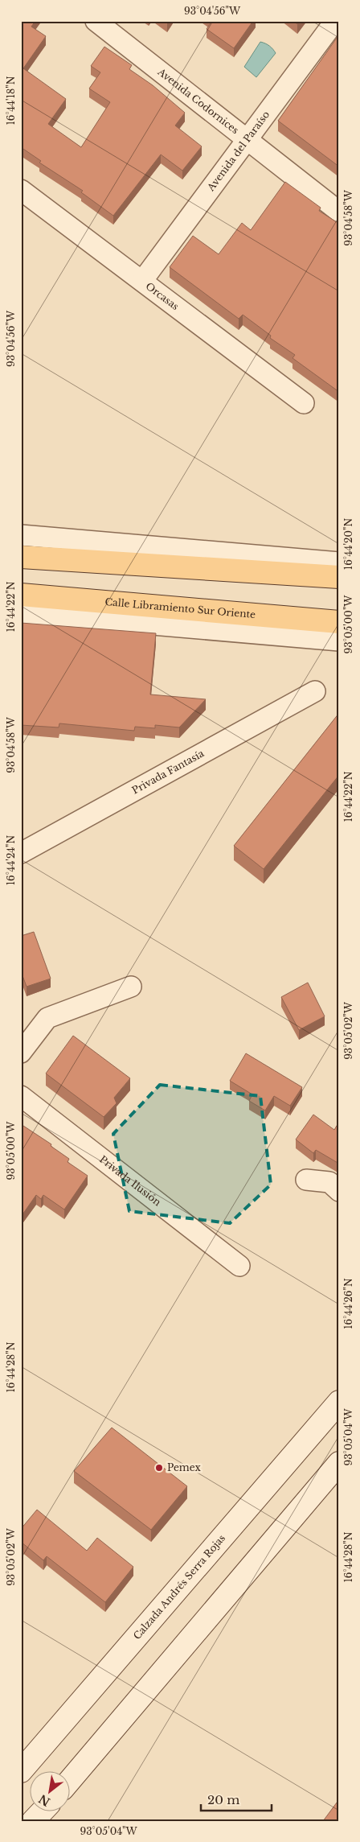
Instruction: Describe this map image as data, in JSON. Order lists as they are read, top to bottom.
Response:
{
  "streets": {
    "main road": ["Calle Libramiento Sur Oriente", "Calzada Andrés Serra Rojas"],
    "street": [
      "Avenida Codornices",
      "Avenida del Paraíso",
      "Orcasas",
      "Privada Fantasía",
      "Privada Ilusión"
    ]
  },
  "crossings": [
    ["Avenida Codornices", "Avenida del Paraíso"],
    ["Avenida del Paraíso", "Orcasas"]
  ],
  "places": ["Pemex"],
  "scale_bar": "20 m",
  "north": "bottom left",
  "coordinates": [
    "93°04'56\"W",
    "16°44'18\"N",
    "93°04'58\"W",
    "16°44'20\"N",
    "16°44'22\"N",
    "93°05'00\"W",
    "16°44'24\"N",
    "93°05'02\"W",
    "16°44'26\"N",
    "16°44'28\"N",
    "93°05'04\"W"
  ]
}
